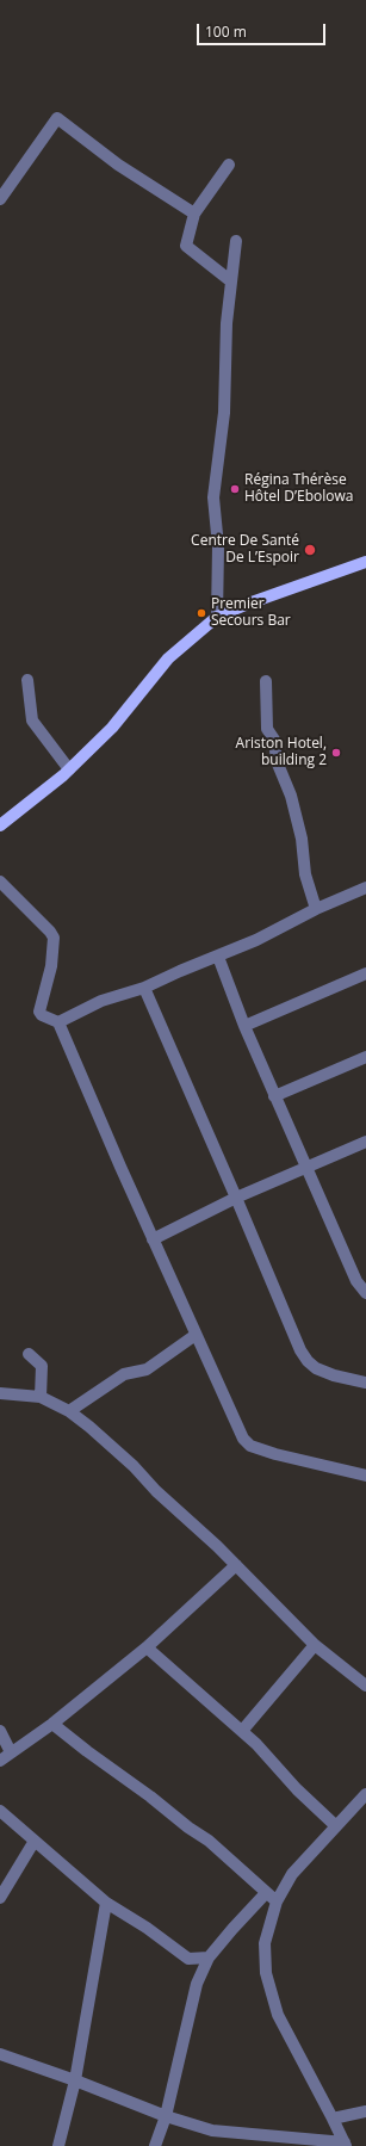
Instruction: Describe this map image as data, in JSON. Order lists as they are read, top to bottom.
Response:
{
  "places": [
    "Régina Thérèse Hôtel D’Ebolowa",
    "Centre De Santé De L’Espoir",
    "Premier Secours Bar",
    "Ariston Hotel, building 2"
  ],
  "scale_bar": "100 m"
}
